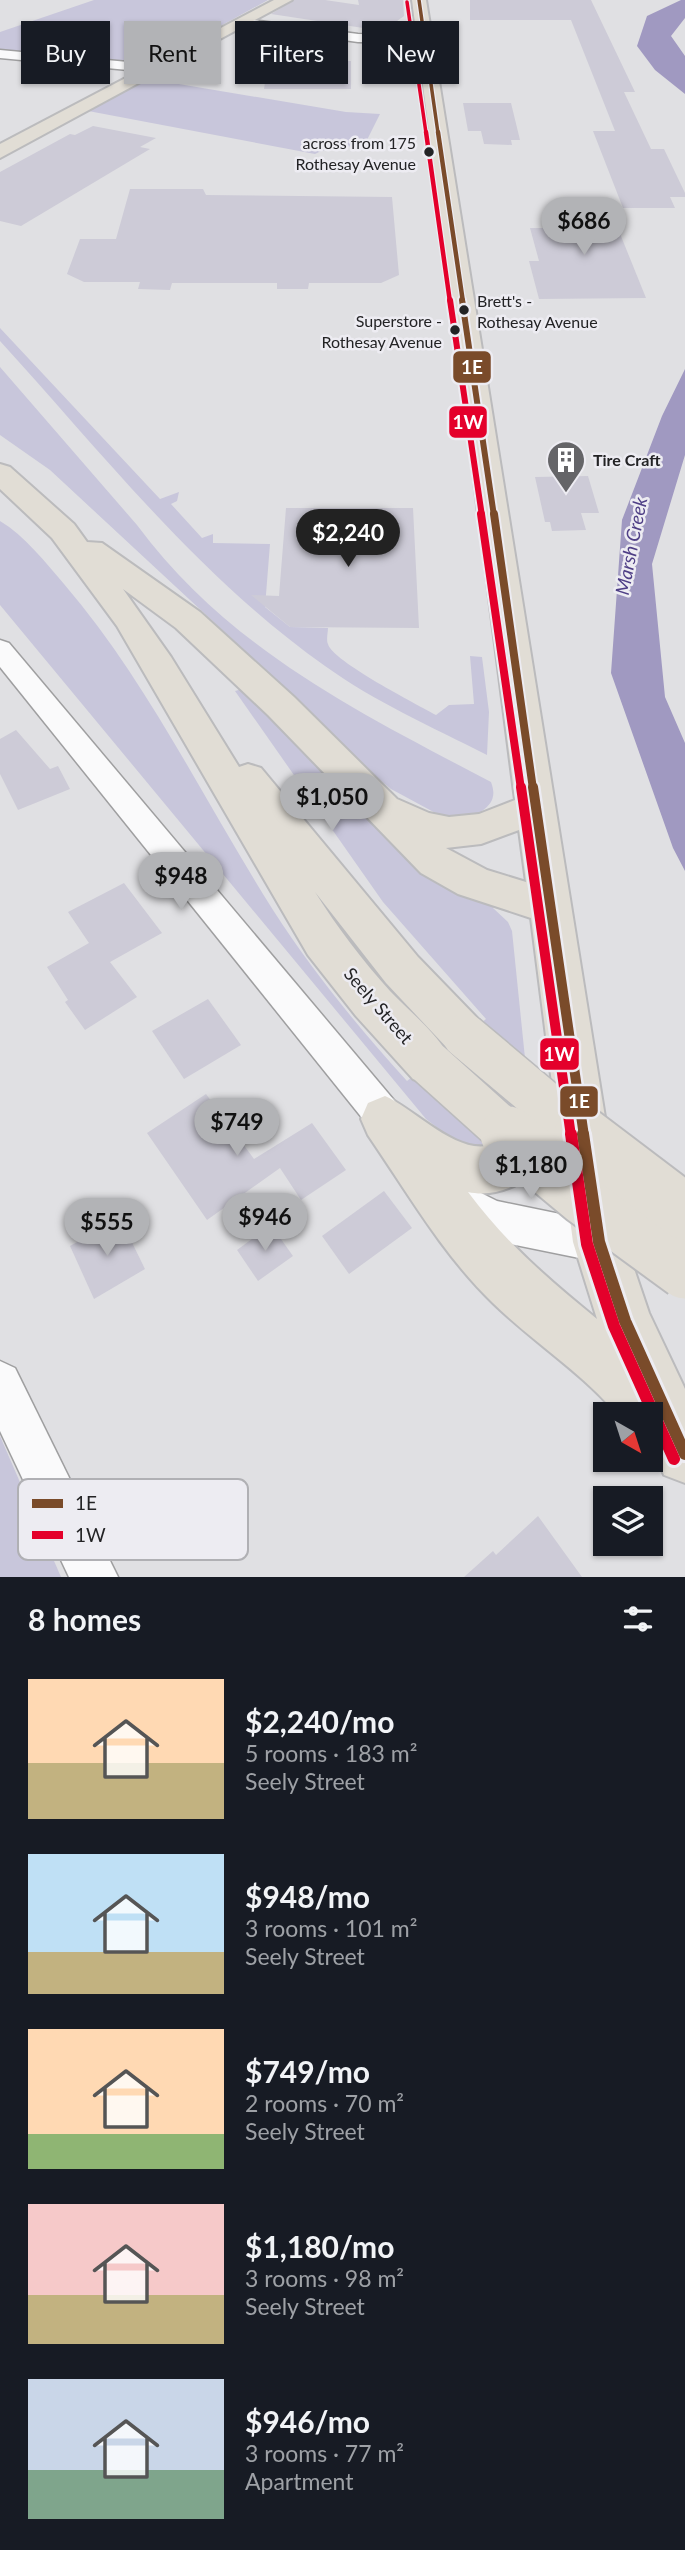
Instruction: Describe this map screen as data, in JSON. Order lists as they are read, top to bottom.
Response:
{
  "streets": {
    "main road": ["Seely Street"]
  },
  "water": ["Marsh Creek"],
  "places": {
    "other": ["across from 175 Rothesay Avenue", "Brett's - Rothesay Avenue", "Superstore - Rothesay Avenue"],
    "building": ["Tire Craft"]
  },
  "lines": ["transit line 1E", "transit line 1W"],
  "legend": ["1E", "1W"],
  "north": "bottom right",
  "page": {
    "chip": [
      "Buy",
      "Rent",
      "Filters",
      "New"
    ],
    "price": [
      "$686",
      "$2,240",
      "$1,050",
      "$948",
      "$749",
      "$1,180",
      "$946",
      "$555"
    ],
    "heading": "8 homes",
    "list": [
      {
        "name": "$2,240/mo",
        "note": "5 rooms · 183 m² · Seely Street"
      },
      {
        "name": "$948/mo",
        "note": "3 rooms · 101 m² · Seely Street"
      },
      {
        "name": "$749/mo",
        "note": "2 rooms · 70 m² · Seely Street"
      },
      {
        "name": "$1,180/mo",
        "note": "3 rooms · 98 m² · Seely Street"
      },
      {
        "name": "$946/mo",
        "note": "3 rooms · 77 m² · Apartment"
      }
    ]
  }
}
